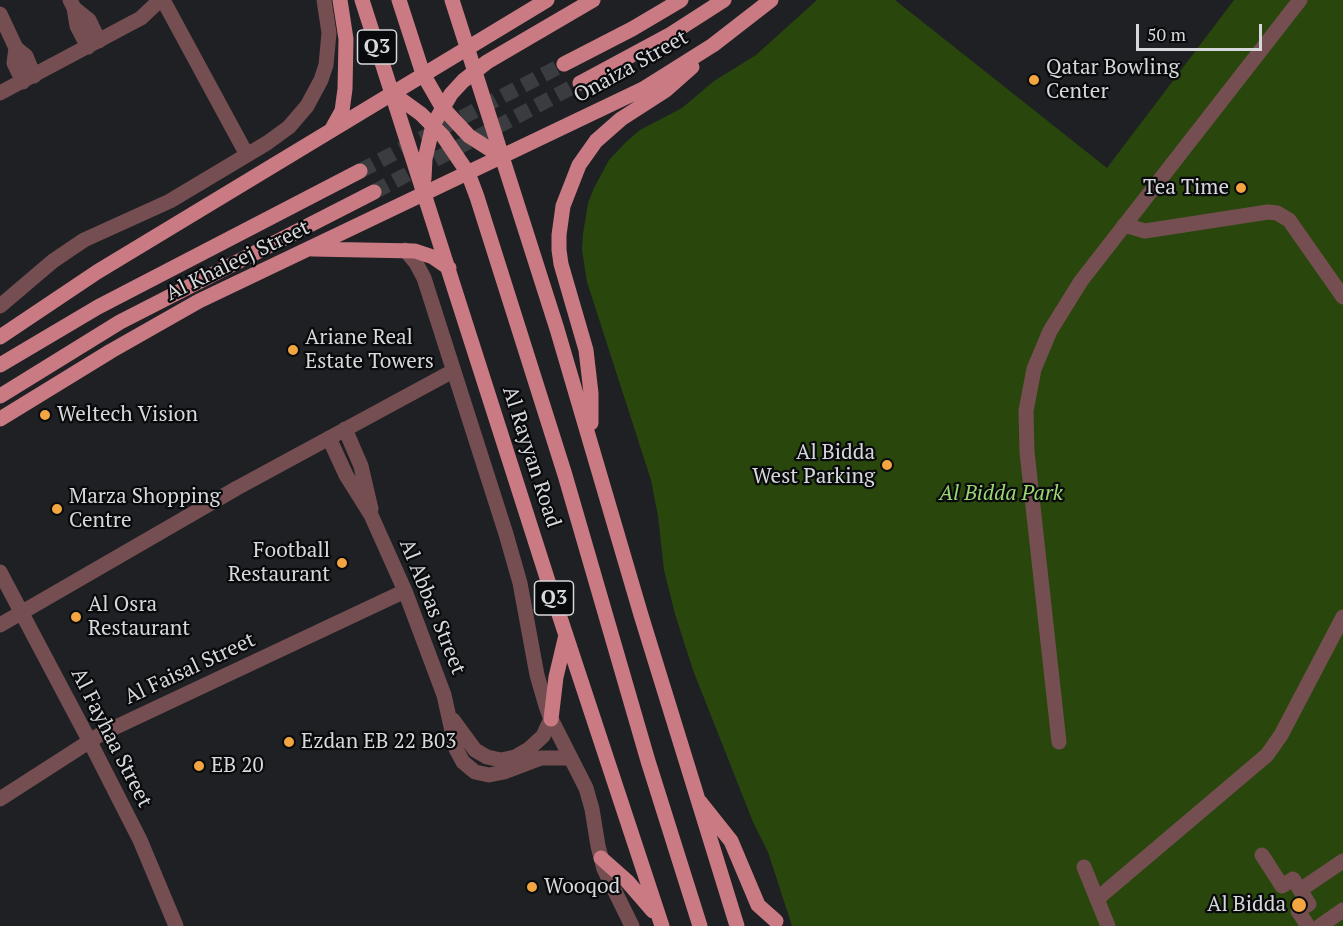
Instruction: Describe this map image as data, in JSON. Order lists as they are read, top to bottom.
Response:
{
  "streets": {
    "main road": [
      "Q3",
      "Onaiza Street",
      "Al Khaleej Street",
      "Al Rayyan Road"
    ],
    "street": ["Al Abbas Street", "Al Faisal Street", "Al Fayhaa Street"]
  },
  "crossings": [
    ["Onaiza Street", "Al Khaleej Street"],
    ["Al Khaleej Street", "Al Rayyan Road"],
    ["Al Abbas Street", "Al Faisal Street"],
    ["Al Faisal Street", "Al Fayhaa Street"]
  ],
  "parks": ["Al Bidda Park"],
  "places": [
    "Qatar Bowling Center",
    "Tea Time",
    "Ariane Real Estate Towers",
    "Weltech Vision",
    "Al Bidda West Parking",
    "Marza Shopping Centre",
    "Football Restaurant",
    "Al Osra Restaurant",
    "Ezdan EB 22 B03",
    "EB 20",
    "Wooqod",
    "Al Bidda"
  ],
  "scale_bar": "50 m"
}
